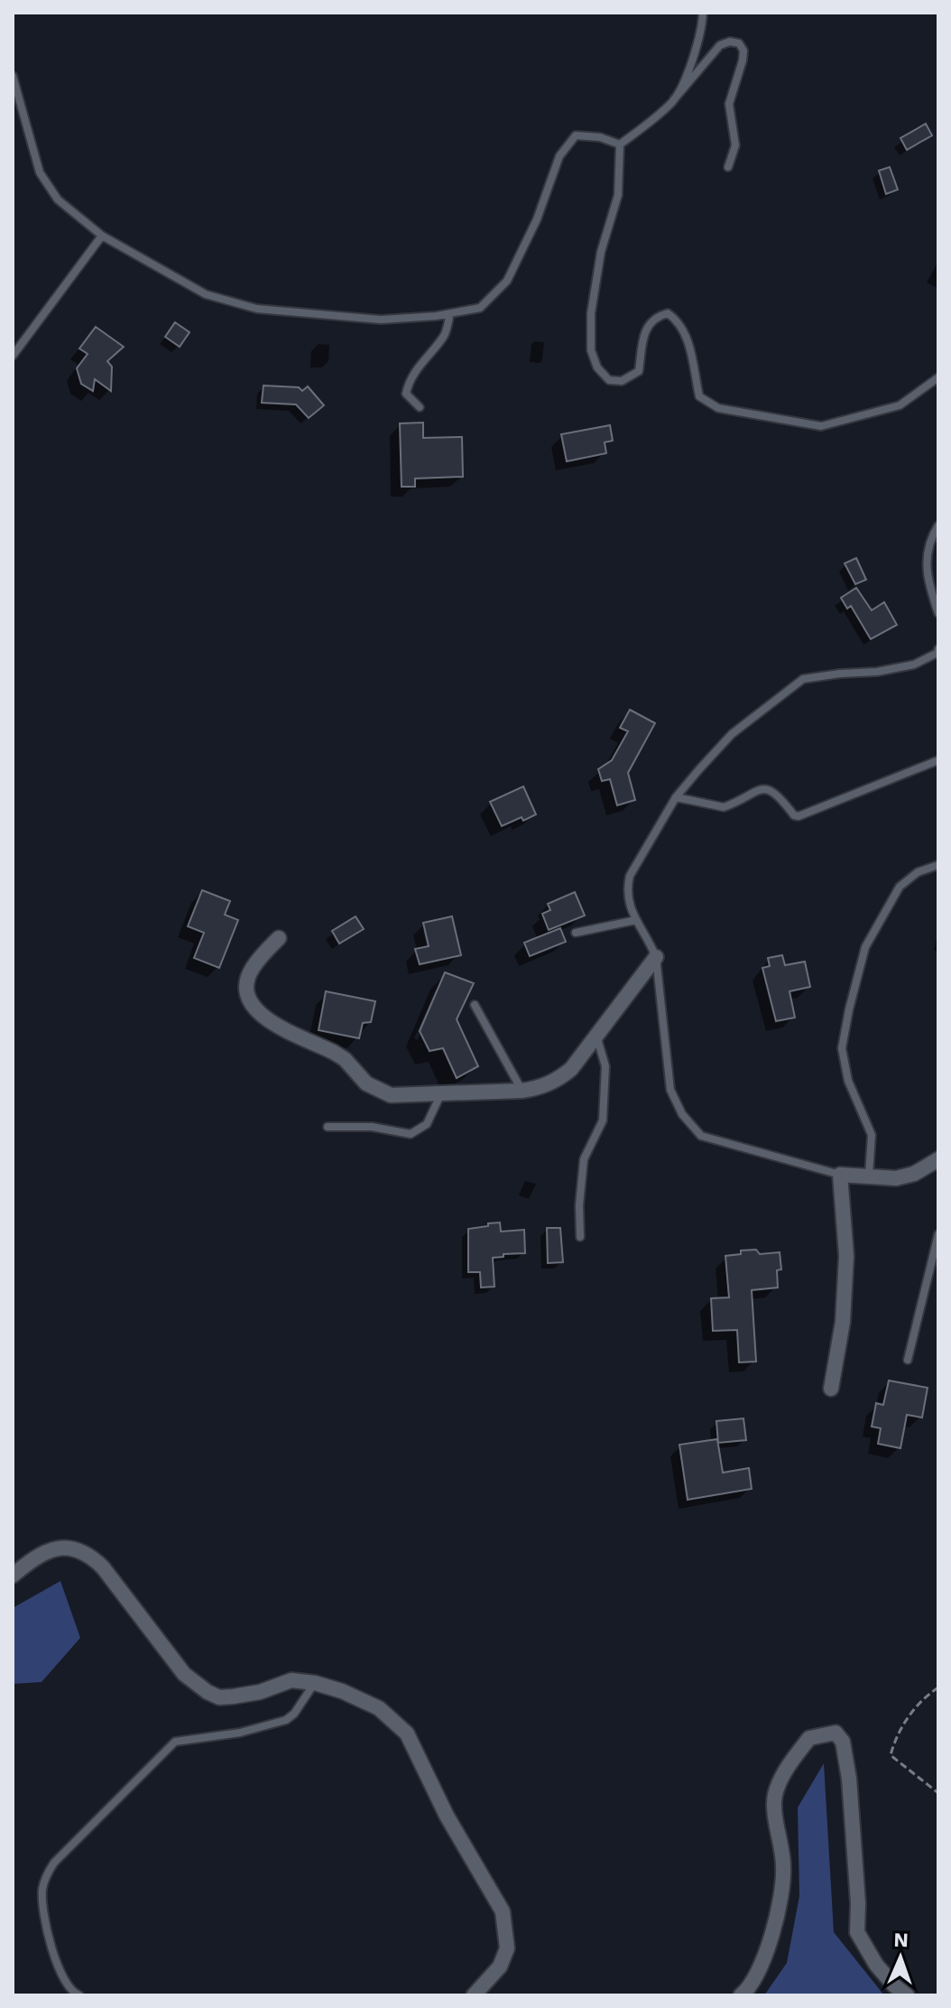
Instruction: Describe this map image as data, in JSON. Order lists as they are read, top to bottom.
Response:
{
  "north": "top"
}
